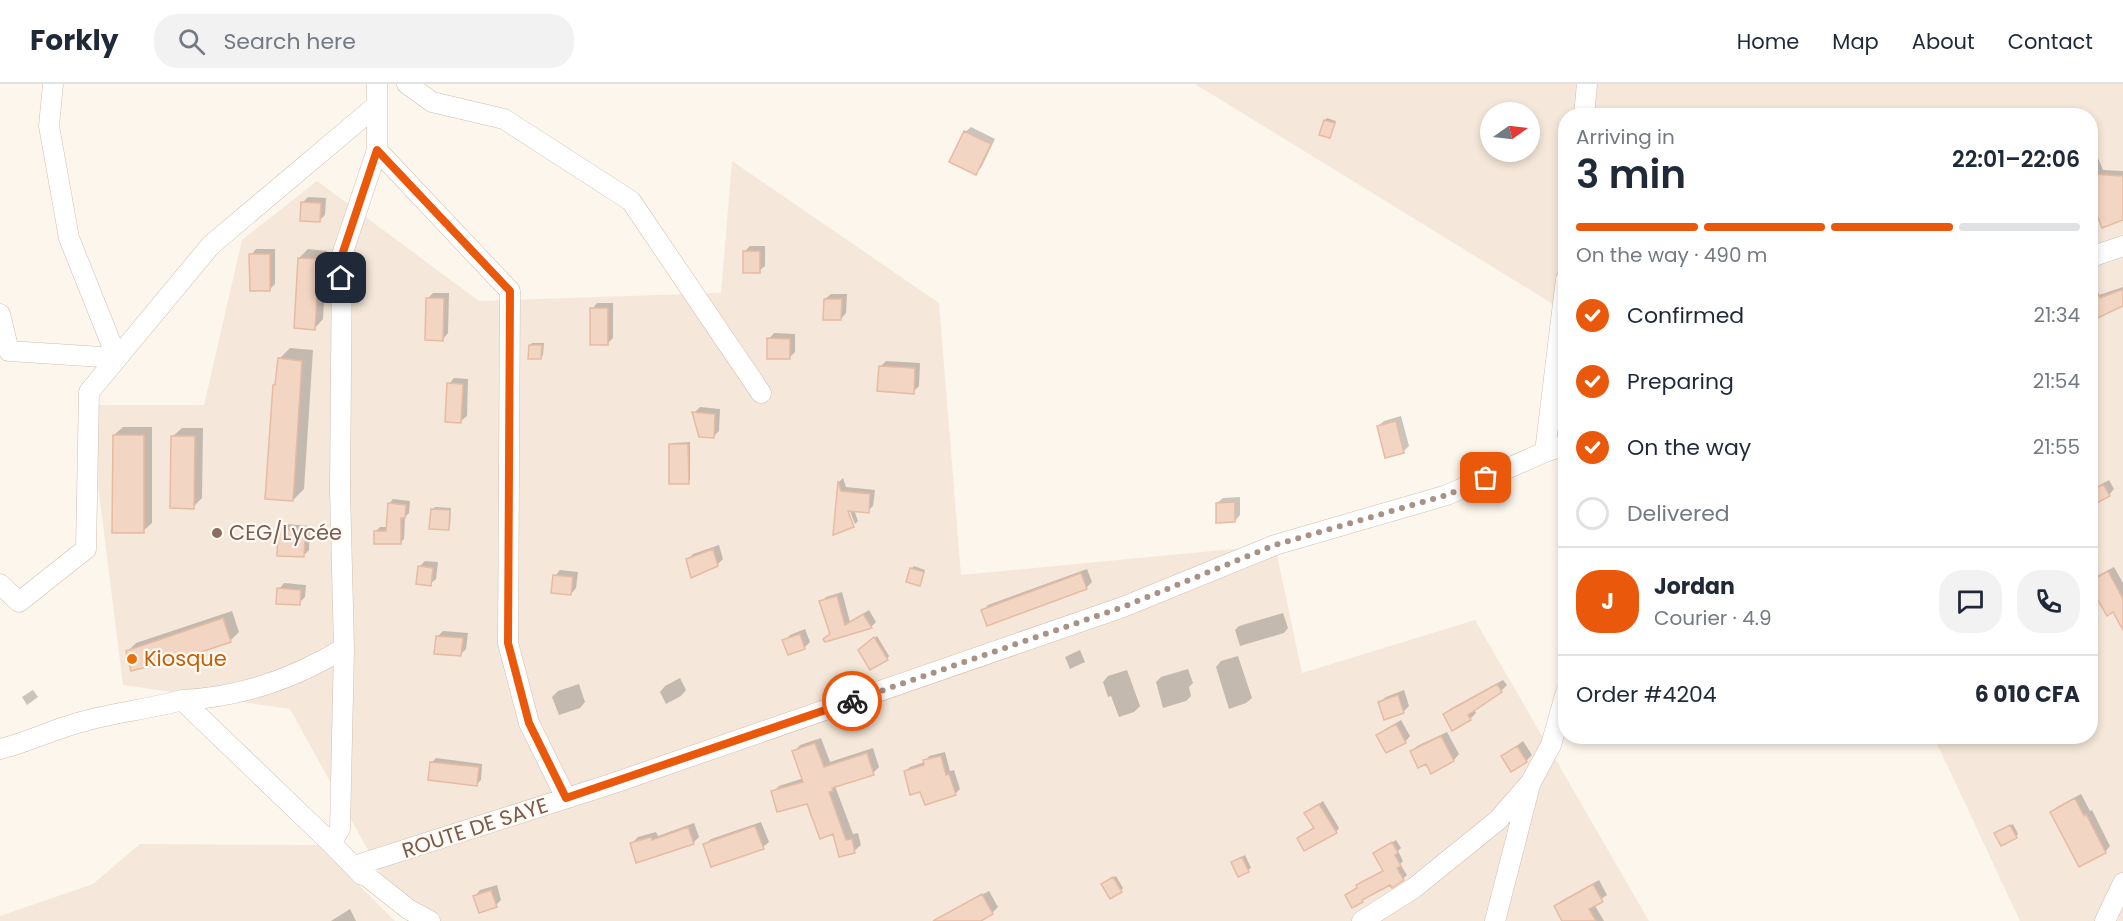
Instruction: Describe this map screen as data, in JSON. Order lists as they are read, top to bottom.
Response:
{
  "streets": {
    "street": ["ROUTE DE SAYE"]
  },
  "places": ["CEG/Lycée", "Kiosque"],
  "north": "right",
  "page": {
    "header": "Forkly",
    "search": "Search here",
    "nav": [
      "Home",
      "Map",
      "About",
      "Contact"
    ],
    "heading": ["3 min", "Arriving in", "22:01–22:06"],
    "panel": [
      "Jordan",
      "Courier · 4.9",
      "Order #4204",
      "6 010 CFA"
    ],
    "bar": "On the way · 490 m",
    "list": [
      ["Confirmed", "21:34"],
      ["Preparing", "21:54"],
      ["On the way", "21:55"],
      "Delivered"
    ],
    "round": "J"
  }
}
